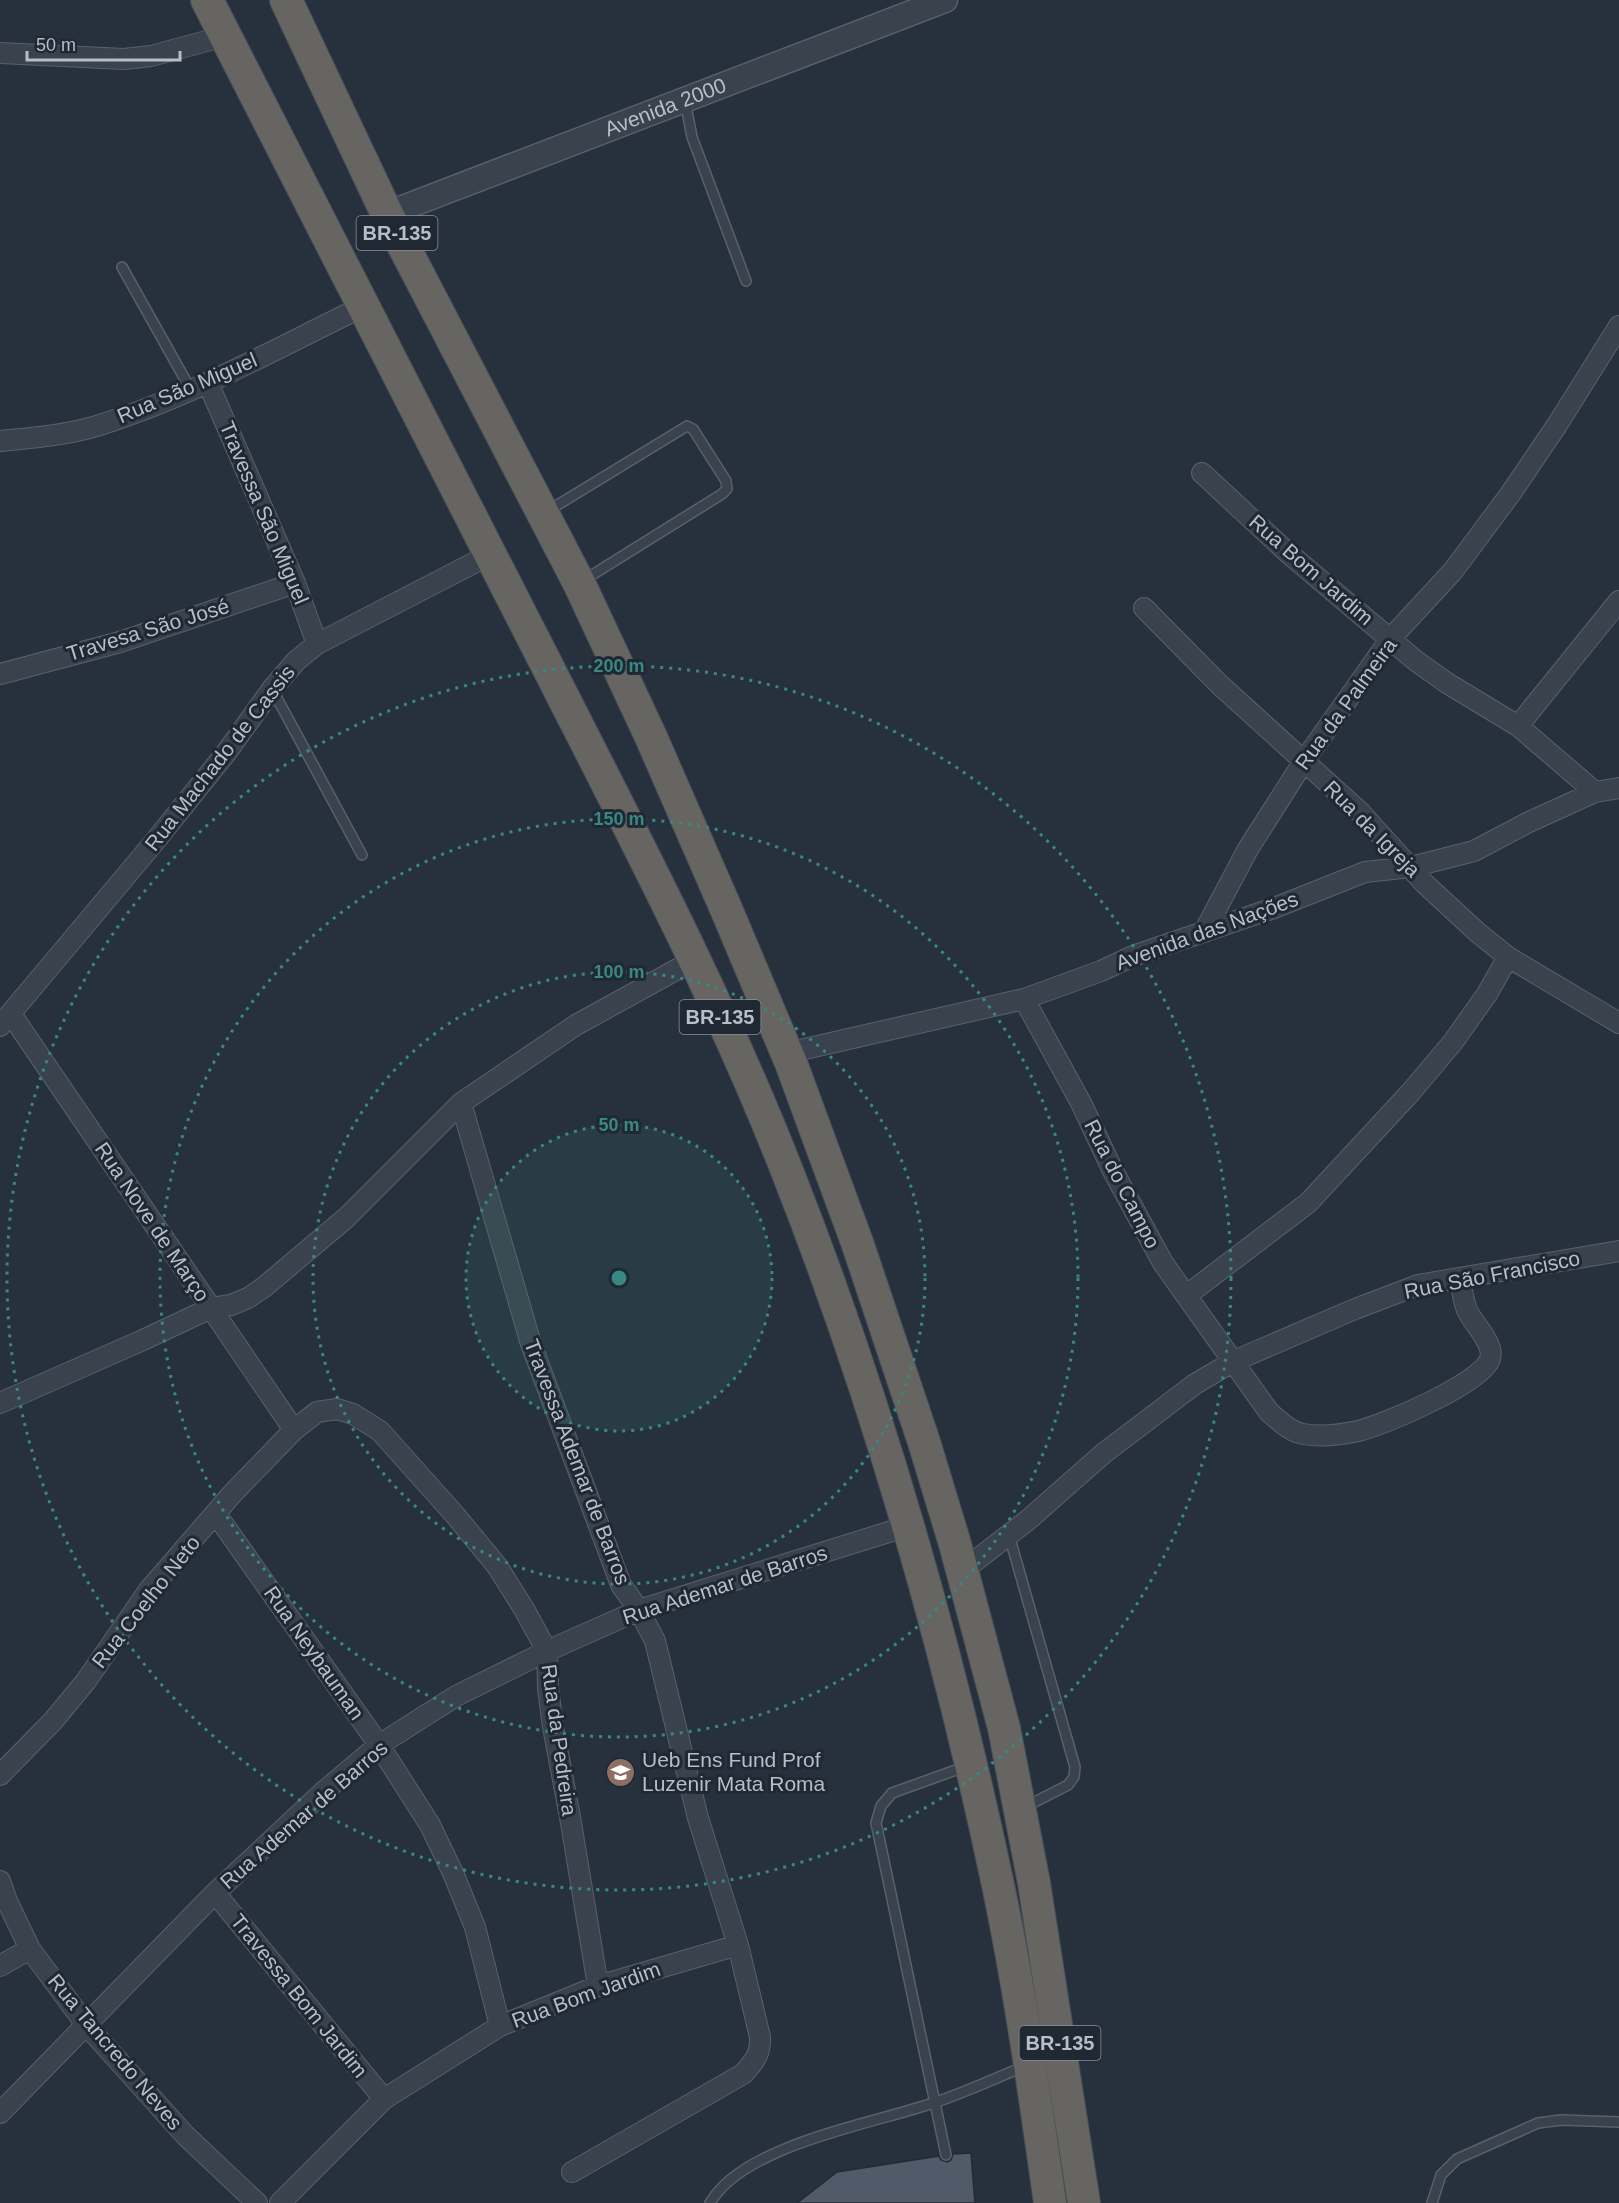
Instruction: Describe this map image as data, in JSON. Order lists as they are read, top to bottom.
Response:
{
  "streets": {
    "highway": ["BR-135"],
    "street": [
      "Avenida 2000",
      "Rua São Miguel",
      "Travessa São Miguel",
      "Rua Bom Jardim",
      "Travesa São José",
      "Rua da Palmeira",
      "Rua Machado de Cassis",
      "Rua da Igreja",
      "Avenida das Nações",
      "Rua do Campo",
      "Rua Nove de Março",
      "Rua São Francisco",
      "Travessa Ademar de Barros",
      "Rua Ademar de Barros",
      "Rua Coelho Neto",
      "Rua Neybauman",
      "Rua da Pedreira",
      "Travessa Bom Jardim",
      "Rua Tancredo Neves"
    ]
  },
  "crossings": [
    ["Avenida 2000", "BR-135"],
    ["BR-135", "Rua São Miguel"],
    ["BR-135", "Rua Machado de Cassis"],
    ["BR-135", "Avenida das Nações"],
    ["BR-135", "Rua Ademar de Barros"],
    ["Rua São Miguel", "Travessa São Miguel"],
    ["Travessa São Miguel", "Travesa São José"],
    ["Travessa São Miguel", "Rua Machado de Cassis"],
    ["Rua Bom Jardim", "Rua da Palmeira"],
    ["Rua Bom Jardim", "Avenida das Nações"],
    ["Rua Bom Jardim", "Travessa Ademar de Barros"],
    ["Rua Bom Jardim", "Rua Neybauman"],
    ["Rua Bom Jardim", "Rua da Pedreira"],
    ["Rua Bom Jardim", "Travessa Bom Jardim"],
    ["Rua da Palmeira", "Rua da Igreja"],
    ["Rua da Palmeira", "Avenida das Nações"],
    ["Rua Machado de Cassis", "Rua Nove de Março"],
    ["Rua da Igreja", "Avenida das Nações"],
    ["Avenida das Nações", "Rua do Campo"],
    ["Rua do Campo", "Rua São Francisco"],
    ["Rua Nove de Março", "Rua Coelho Neto"],
    ["Rua Nove de Março", "Rua da Pedreira"],
    ["Travessa Ademar de Barros", "Rua Ademar de Barros"],
    ["Rua Ademar de Barros", "Rua Neybauman"],
    ["Rua Ademar de Barros", "Rua da Pedreira"],
    ["Rua Ademar de Barros", "Travessa Bom Jardim"],
    ["Rua Ademar de Barros", "Rua Tancredo Neves"],
    ["Rua Coelho Neto", "Rua Neybauman"],
    ["Rua Coelho Neto", "Rua da Pedreira"]
  ],
  "places": {
    "school or university": ["Ueb Ens Fund Prof Luzenir Mata Roma"]
  },
  "scale_bar": "50 m",
  "rings": [
    "200 m",
    "150 m",
    "100 m",
    "50 m"
  ]
}
